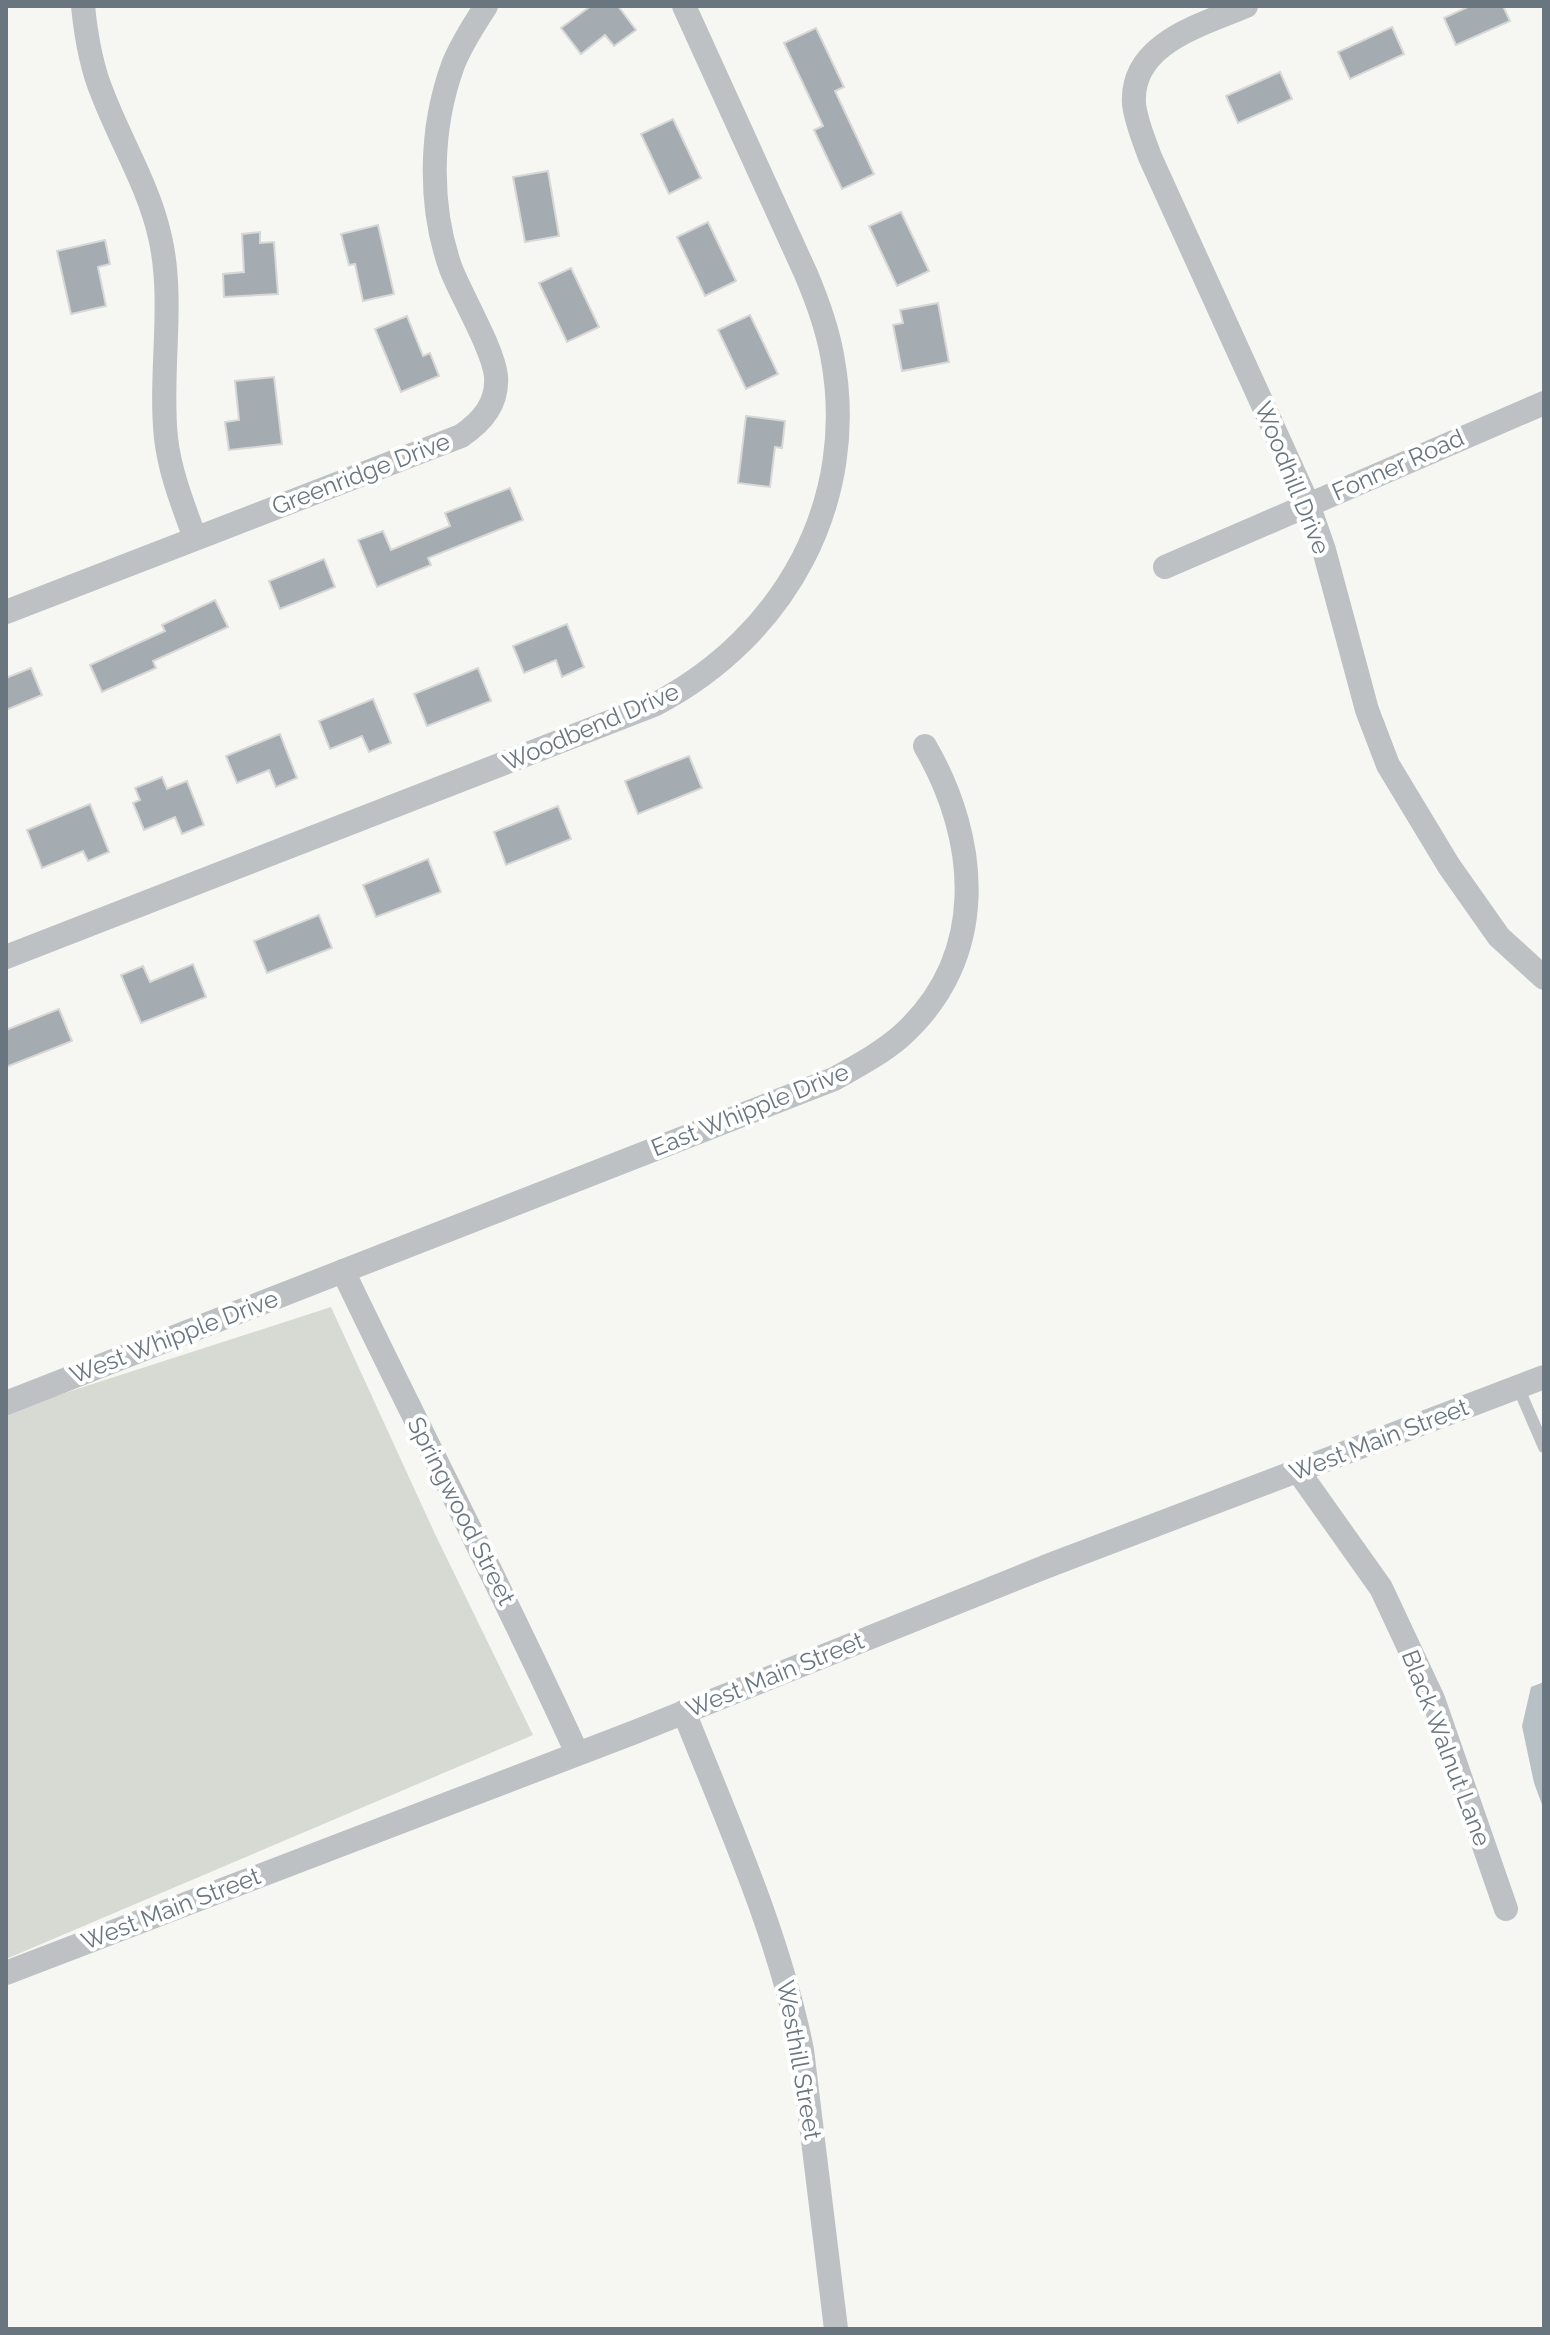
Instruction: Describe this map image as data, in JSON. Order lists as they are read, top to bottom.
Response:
{
  "streets": {
    "street": [
      "Fonner Road",
      "Greenridge Drive",
      "Woodhill Drive",
      "Woodbend Drive",
      "East Whipple Drive",
      "West Whipple Drive",
      "West Main Street",
      "Springwood Street",
      "Black Walnut Lane",
      "Westhill Street"
    ]
  },
  "crossings": [
    ["Fonner Road", "Woodhill Drive"],
    ["East Whipple Drive", "West Whipple Drive"],
    ["East Whipple Drive", "Springwood Street"],
    ["West Whipple Drive", "Springwood Street"],
    ["West Main Street", "Springwood Street"],
    ["West Main Street", "Black Walnut Lane"],
    ["West Main Street", "Westhill Street"]
  ]
}
